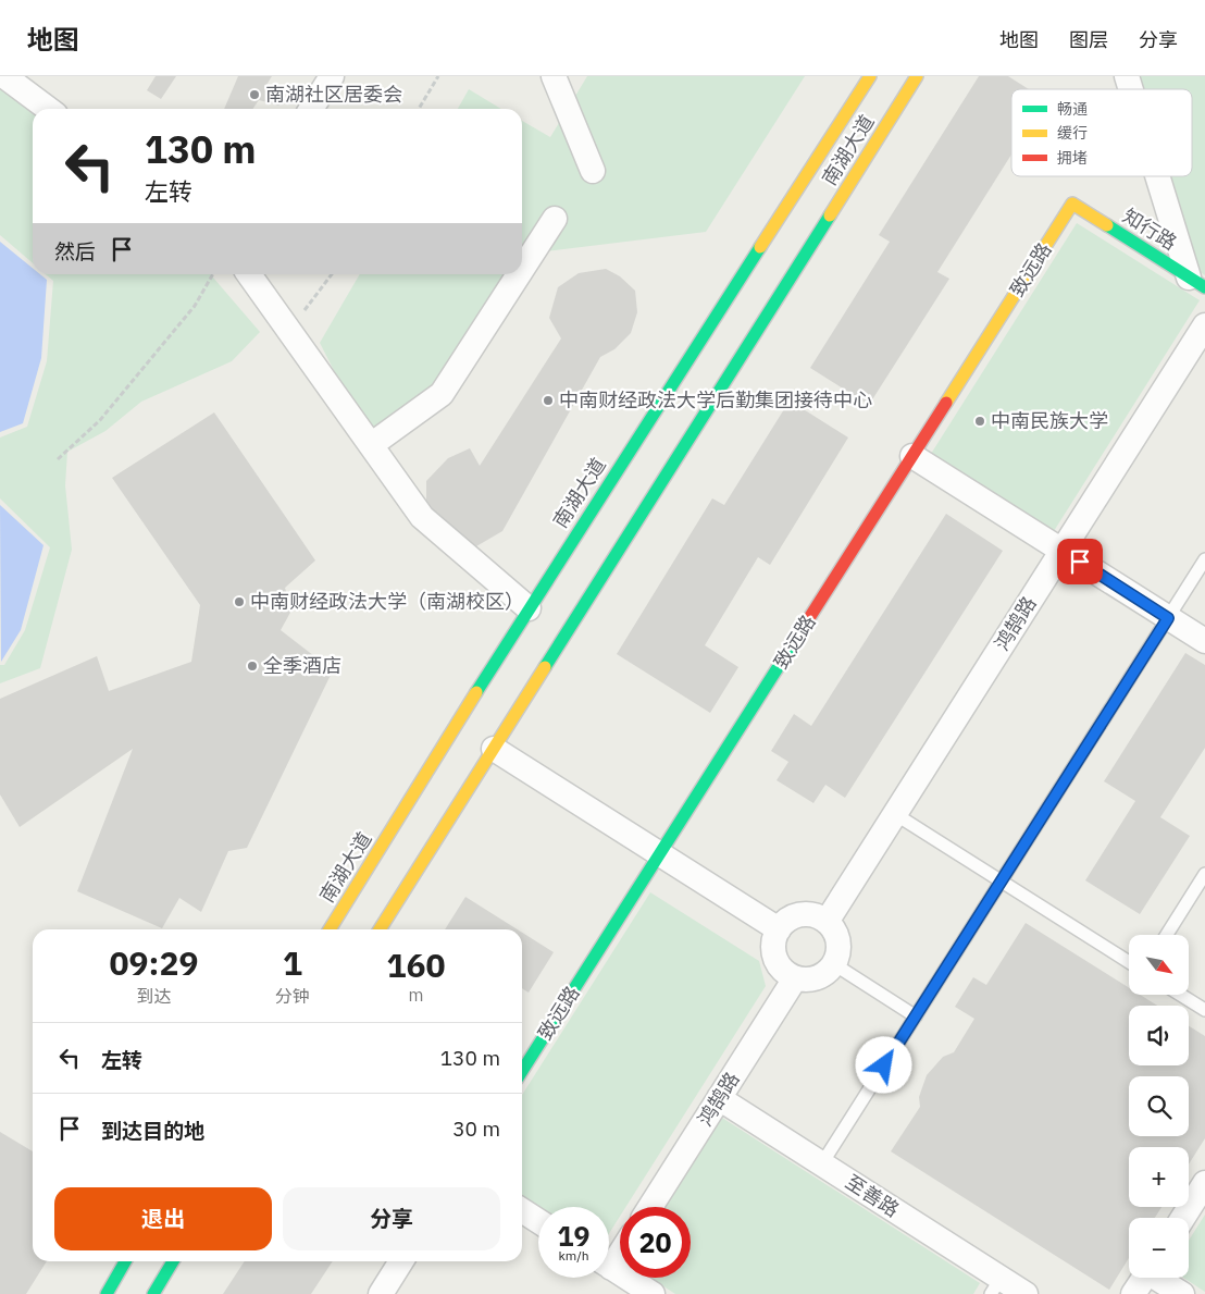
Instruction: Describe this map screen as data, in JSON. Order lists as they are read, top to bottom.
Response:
{
  "streets": {
    "main road": ["南湖大道", "知行路", "致远路"],
    "street": ["鸿鹄路", "至善路"]
  },
  "crossings": [
    ["知行路", "致远路"],
    ["鸿鹄路", "至善路"]
  ],
  "places": [
    "南湖社区居委会",
    "中南财经政法大学后勤集团接待中心",
    "中南民族大学",
    "中南财经政法大学（南湖校区）",
    "全季酒店"
  ],
  "legend": ["畅通", "缓行", "拥堵"],
  "north": "bottom right",
  "page": {
    "header": "地图",
    "nav": ["地图", "图层", "分享"],
    "turn": ["130 m", "左转"],
    "then": "然后",
    "eta": [
      "09:29",
      "到达",
      "1",
      "分钟",
      "160",
      "m"
    ],
    "map_buttons": ["+", "−"],
    "list": [
      {
        "name": "左转",
        "value": "130 m"
      },
      {
        "name": "到达目的地",
        "value": "30 m"
      }
    ],
    "buttons": ["退出", "分享"],
    "speed": "19 km/h",
    "limit": "20"
  }
}
